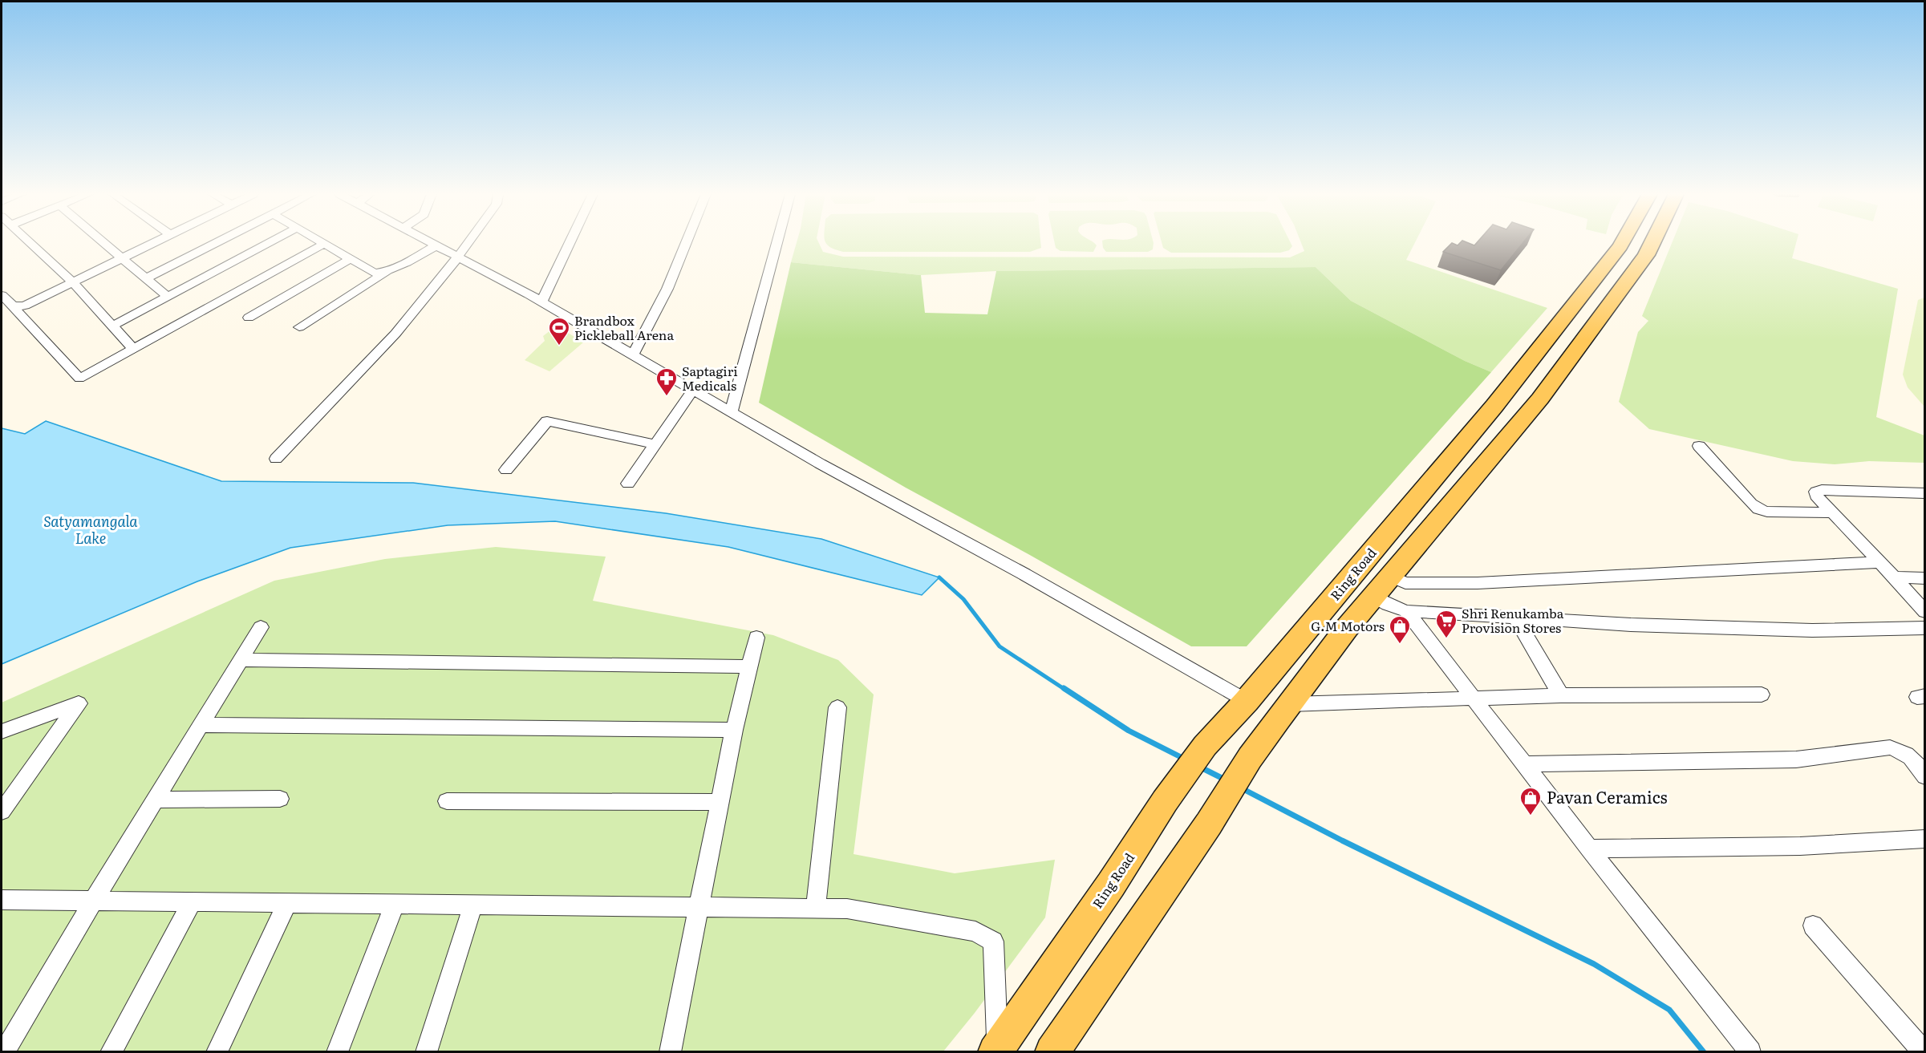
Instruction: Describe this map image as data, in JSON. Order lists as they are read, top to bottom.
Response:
{
  "streets": {
    "main road": ["Ring Road"]
  },
  "water": ["Satyamangala Lake"],
  "places": {
    "sports": ["Brandbox Pickleball Arena"],
    "pharmacy": ["Saptagiri Medicals"],
    "supermarket": ["Shri Renukamba Provision Stores"],
    "shop": ["G.M Motors", "Pavan Ceramics"]
  }
}
